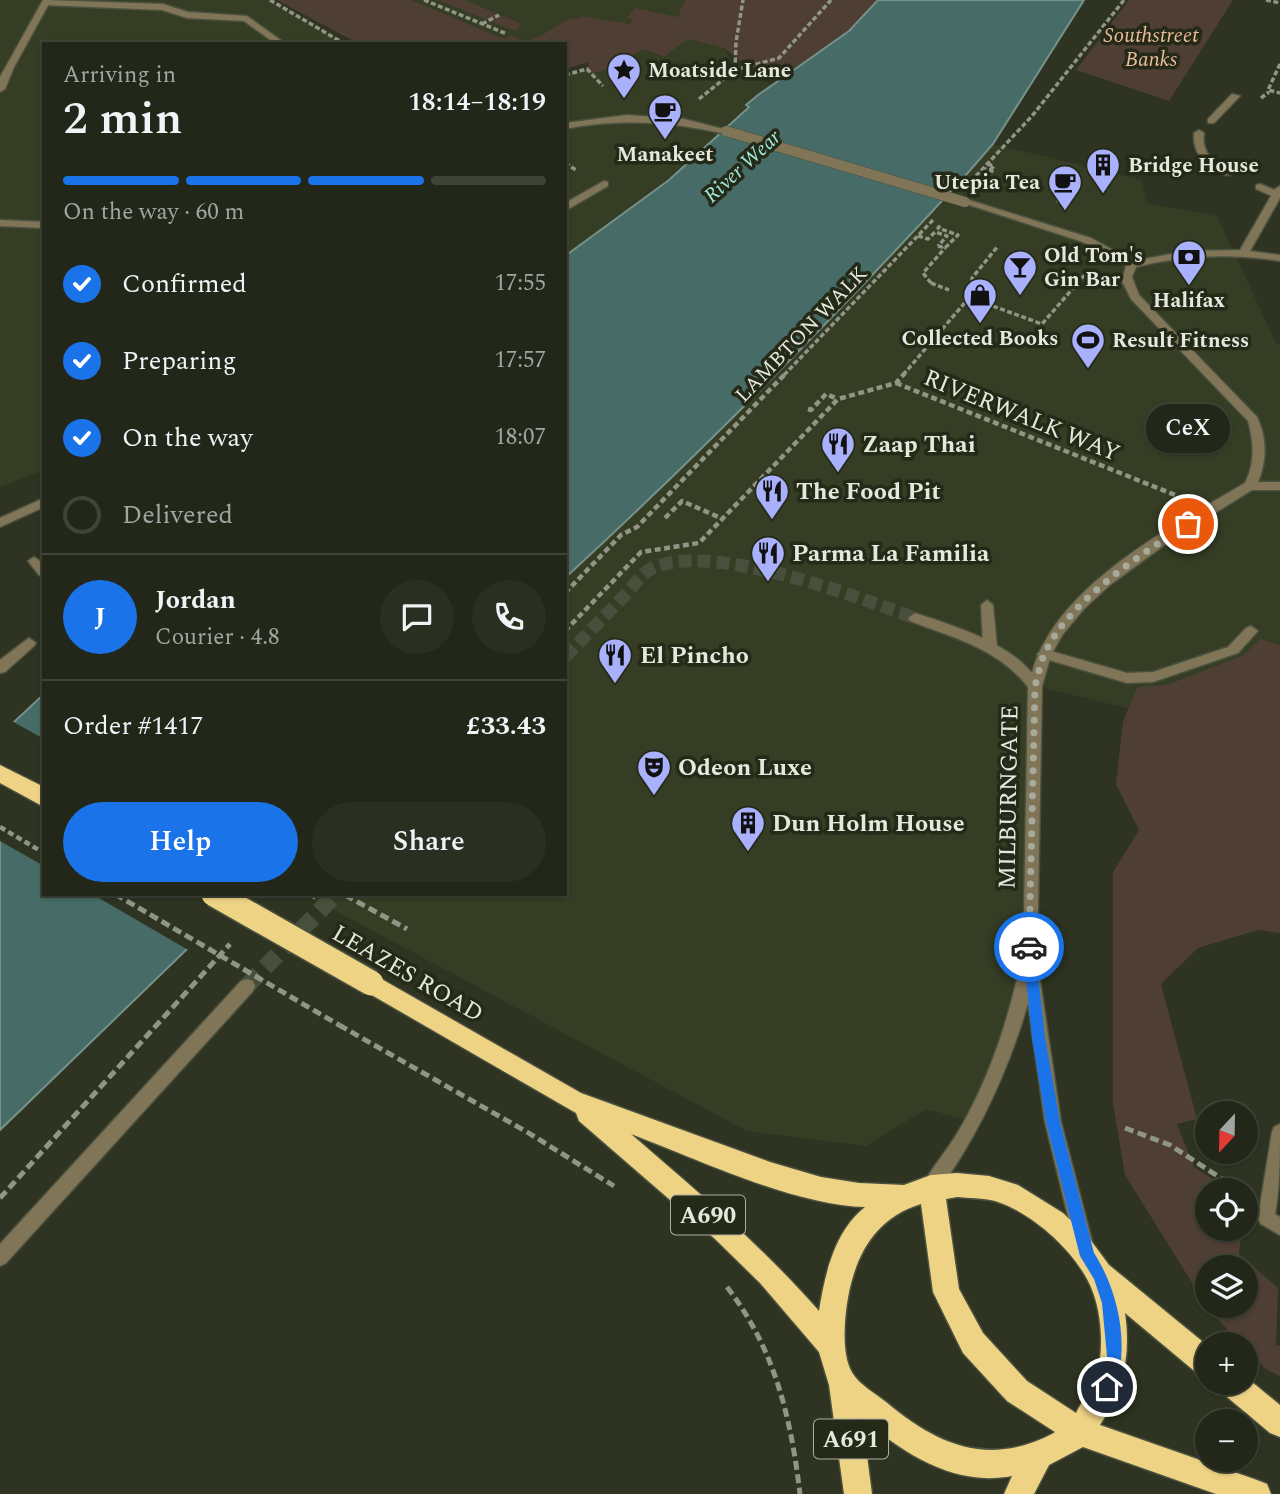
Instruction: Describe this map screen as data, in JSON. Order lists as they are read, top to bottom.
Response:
{
  "streets": {
    "highway": ["LEAZES ROAD", "A690", "A691"],
    "street": ["MILBURNGATE"],
    "path": ["LAMBTON WALK", "RIVERWALK WAY"]
  },
  "water": ["River Wear"],
  "parks": ["Southstreet Banks"],
  "places": {
    "place": ["Moatside Lane"],
    "cafe": ["Manakeet", "Utepia Tea"],
    "building": ["Bridge House", "Dun Holm House"],
    "bank": ["Halifax"],
    "bar": ["Old Tom's Gin Bar"],
    "shop": ["Collected Books"],
    "sports": ["Result Fitness"],
    "restaurant": [
      "Zaap Thai",
      "The Food Pit",
      "Parma La Familia",
      "El Pincho"
    ],
    "other": ["CeX"],
    "theatre": ["Odeon Luxe"]
  },
  "north": "bottom",
  "page": {
    "heading": ["2 min", "Arriving in", "18:14–18:19"],
    "panel": [
      "Jordan",
      "Courier · 4.8",
      "Order #1417",
      "£33.43"
    ],
    "bar": "On the way · 60 m",
    "list": [
      ["Confirmed", "17:55"],
      ["Preparing", "17:57"],
      ["On the way", "18:07"],
      "Delivered"
    ],
    "bubble": "CeX",
    "round": "J",
    "buttons": ["Help", "Share"],
    "map_buttons": ["+", "−"]
  }
}
